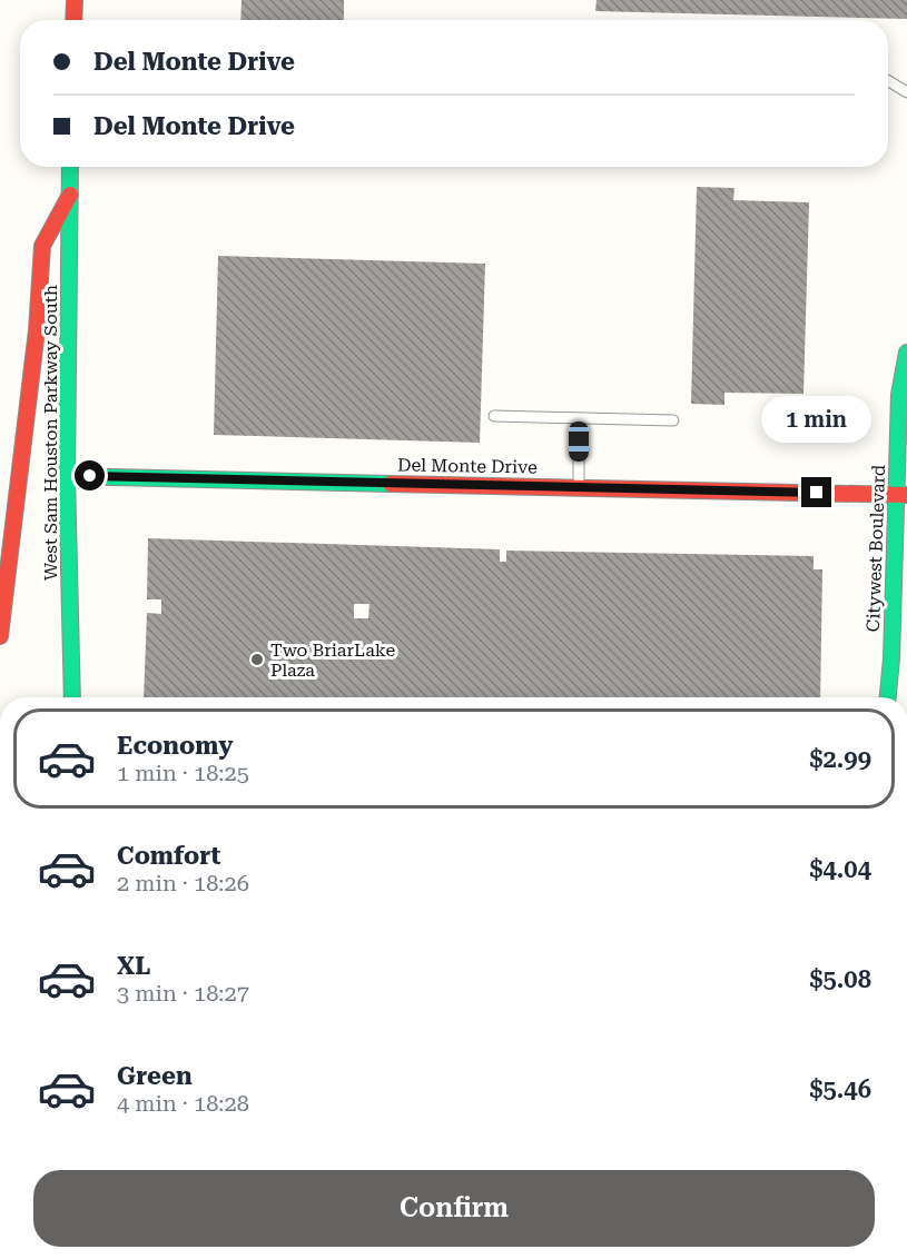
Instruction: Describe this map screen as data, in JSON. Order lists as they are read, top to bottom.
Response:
{
  "streets": {
    "main road": ["West Sam Houston Parkway South", "Del Monte Drive", "Citywest Boulevard"]
  },
  "crossings": [
    ["West Sam Houston Parkway South", "Del Monte Drive"],
    ["Del Monte Drive", "Citywest Boulevard"]
  ],
  "places": ["Two BriarLake Plaza"],
  "page": {
    "banner": ["Del Monte Drive", "Del Monte Drive"],
    "bubble": "1 min",
    "list": [
      {
        "name": "Economy",
        "note": "1 min · 18:25",
        "value": "$2.99"
      },
      {
        "name": "Comfort",
        "note": "2 min · 18:26",
        "value": "$4.04"
      },
      {
        "name": "XL",
        "note": "3 min · 18:27",
        "value": "$5.08"
      },
      {
        "name": "Green",
        "note": "4 min · 18:28",
        "value": "$5.46"
      }
    ],
    "buttons": "Confirm"
  }
}
